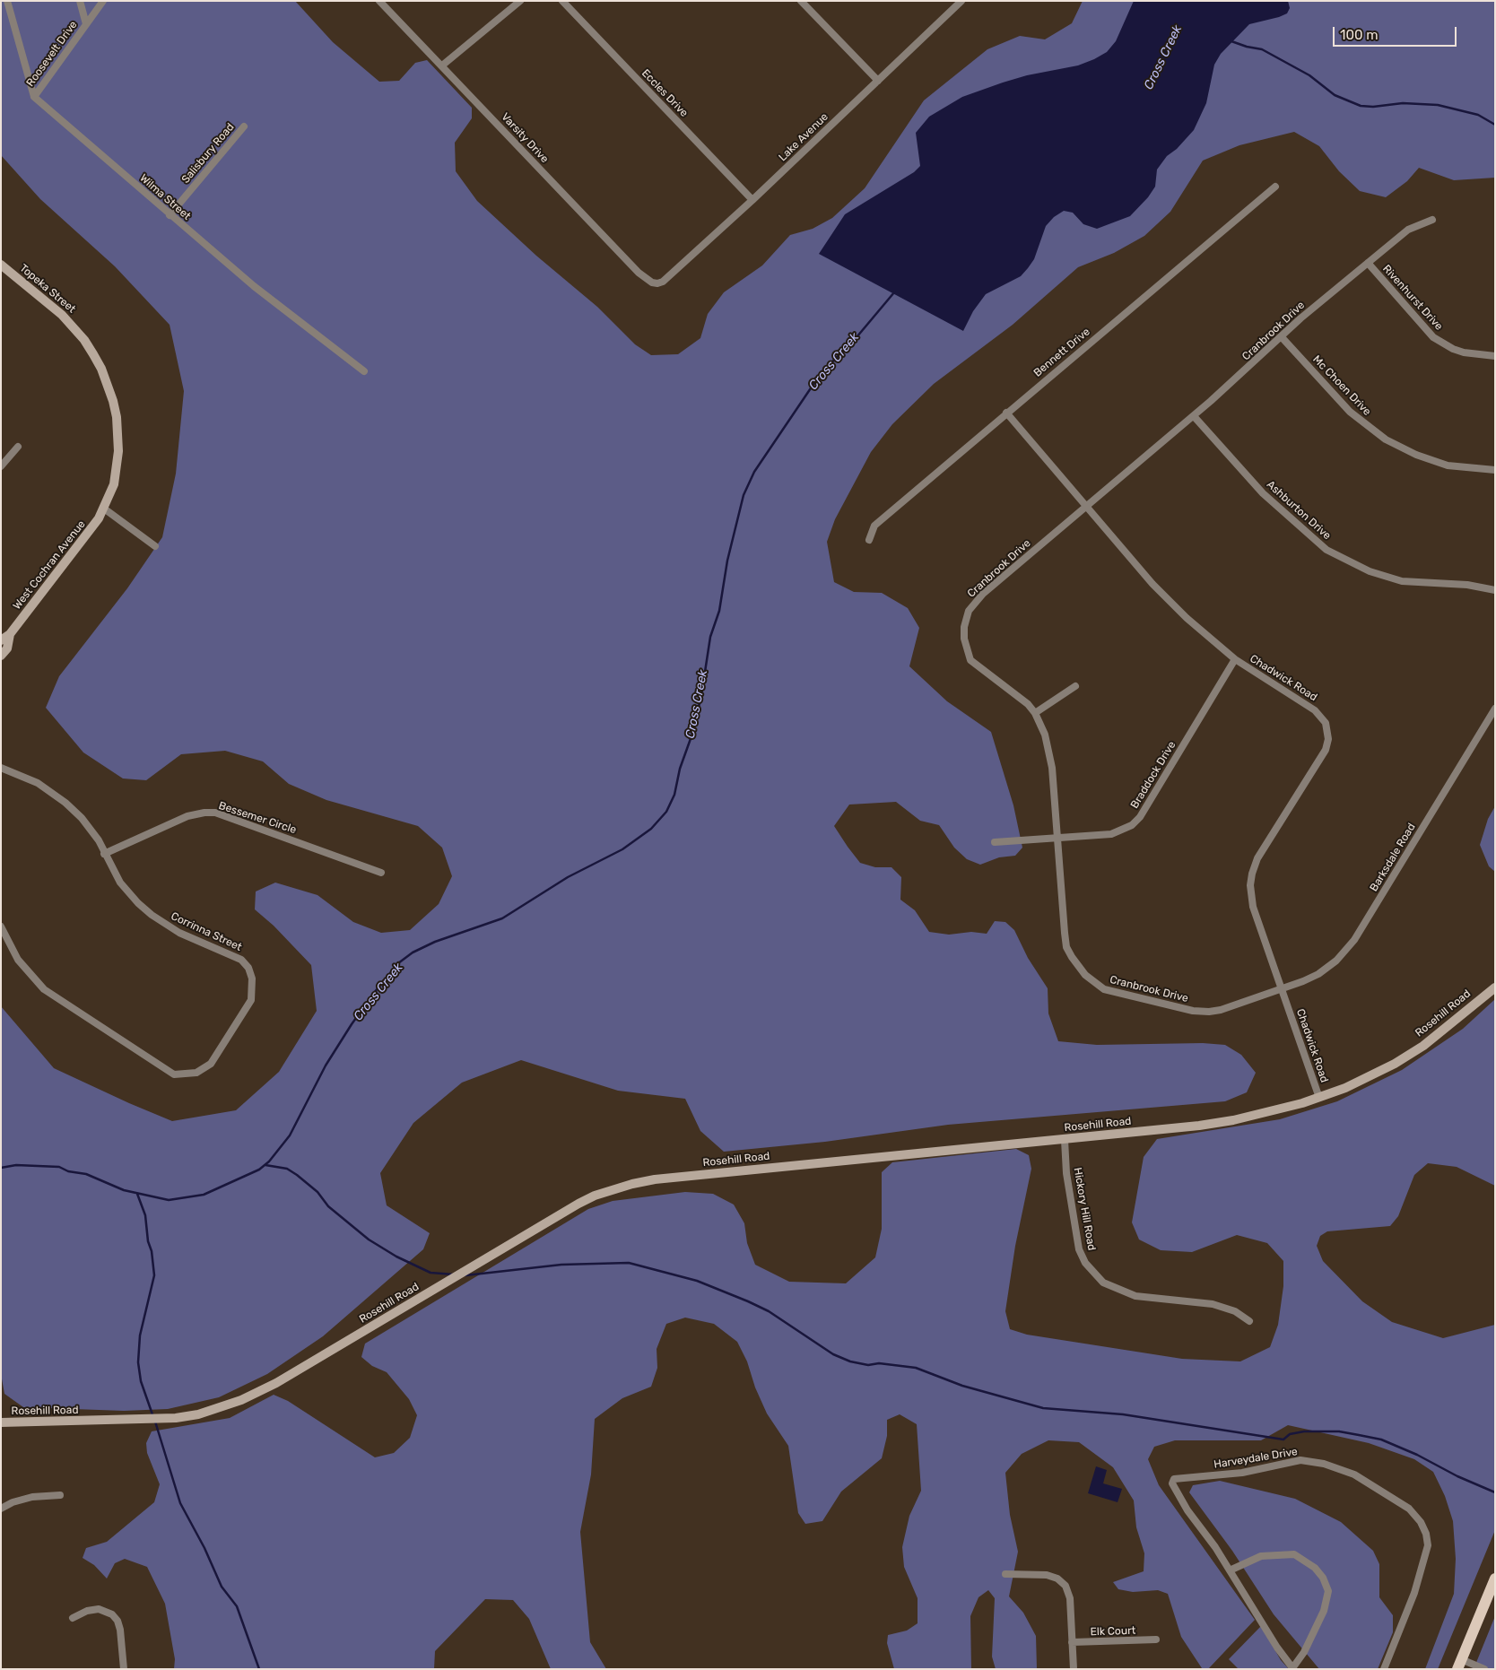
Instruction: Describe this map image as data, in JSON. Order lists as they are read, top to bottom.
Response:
{
  "streets": {
    "main road": ["Topeka Street", "West Cochran Avenue", "Rosehill Road"],
    "street": [
      "Roosevelt Drive",
      "Eccles Drive",
      "Lake Avenue",
      "Varsity Drive",
      "Salisbury Road",
      "Wilma Street",
      "Rivenhurst Drive",
      "Cranbrook Drive",
      "Bennett Drive",
      "Mc Choen Drive",
      "Ashburton Drive",
      "Chadwick Road",
      "Braddock Drive",
      "Bessemer Circle",
      "Barksdale Road",
      "Corrinna Street",
      "Hickory Hill Road",
      "Harveydale Drive",
      "Elk Court"
    ]
  },
  "crossings": [
    ["Roosevelt Drive", "Wilma Street"],
    ["Eccles Drive", "Lake Avenue"],
    ["Lake Avenue", "Varsity Drive"],
    ["Salisbury Road", "Wilma Street"],
    ["Topeka Street", "West Cochran Avenue"],
    ["Rivenhurst Drive", "Cranbrook Drive"],
    ["Cranbrook Drive", "Mc Choen Drive"],
    ["Cranbrook Drive", "Ashburton Drive"],
    ["Cranbrook Drive", "Chadwick Road"],
    ["Cranbrook Drive", "Braddock Drive"],
    ["Cranbrook Drive", "Barksdale Road"],
    ["Bennett Drive", "Chadwick Road"],
    ["Chadwick Road", "Braddock Drive"],
    ["Chadwick Road", "Barksdale Road"],
    ["Chadwick Road", "Rosehill Road"],
    ["Bessemer Circle", "Corrinna Street"],
    ["Rosehill Road", "Hickory Hill Road"]
  ],
  "water": ["Cross Creek"],
  "scale_bar": "100 m"
}
